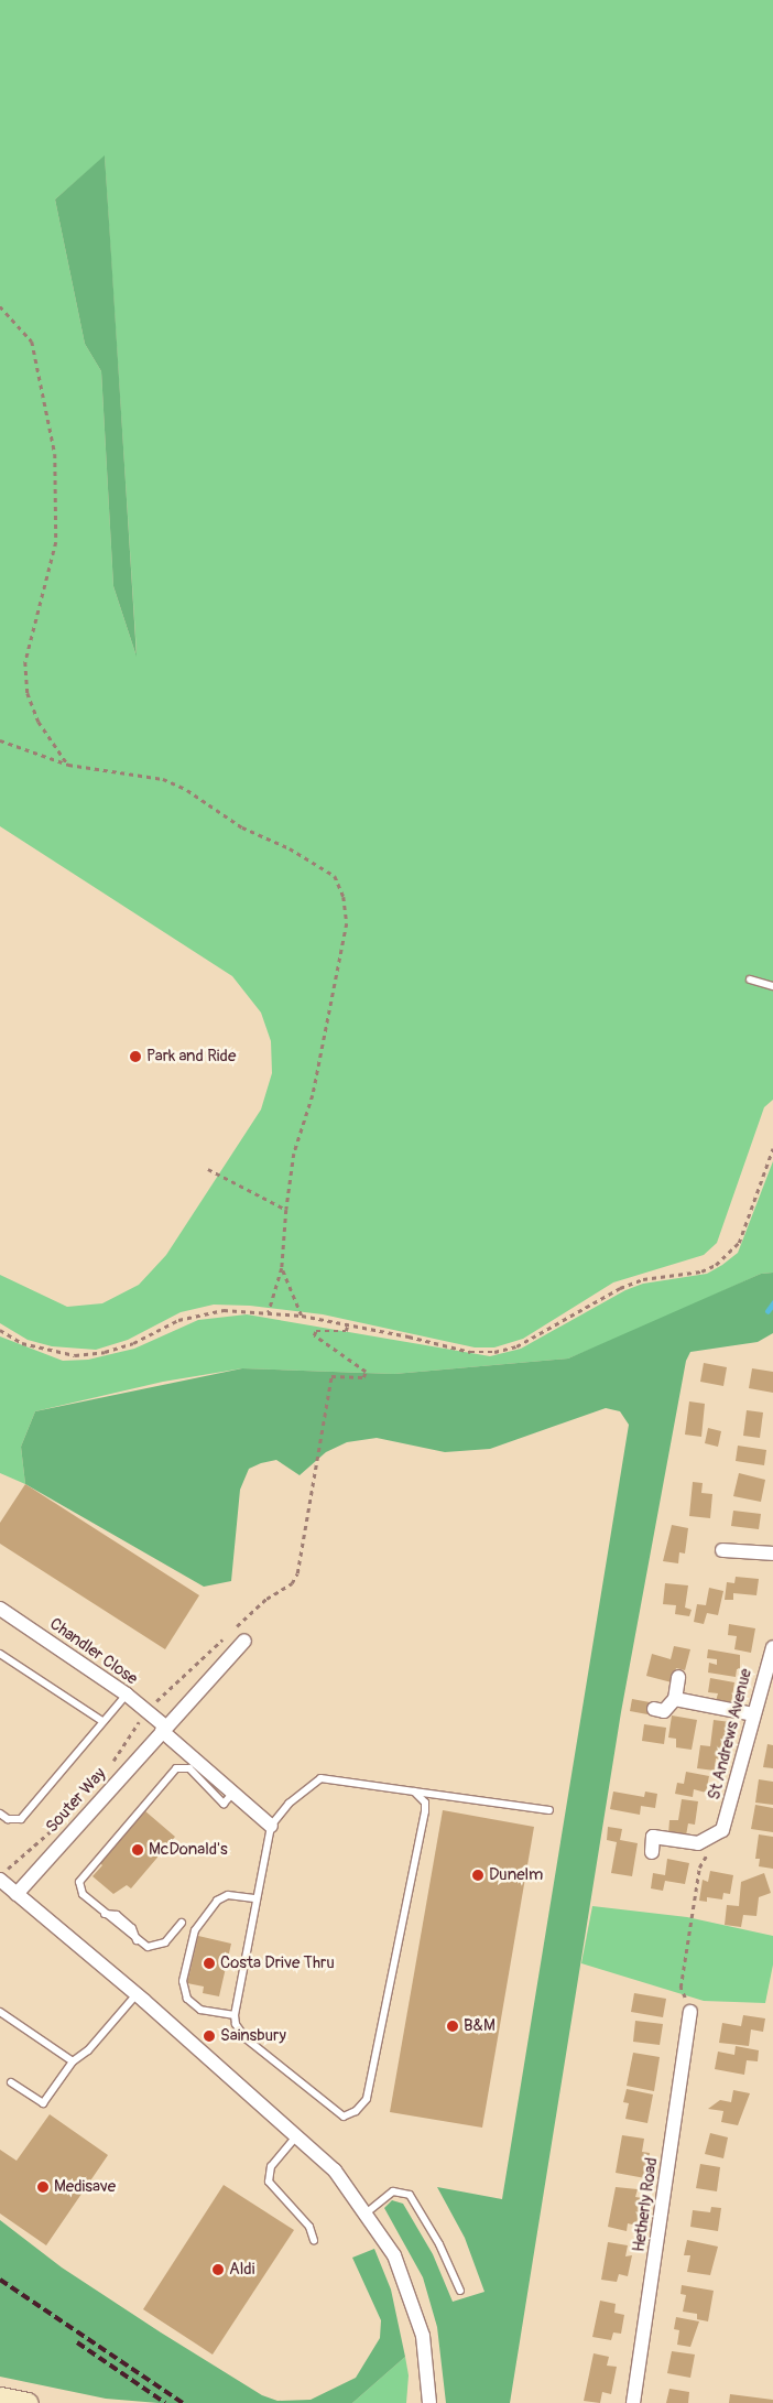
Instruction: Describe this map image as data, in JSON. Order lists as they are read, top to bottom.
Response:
{
  "streets": {
    "street": [
      "Chandler Close",
      "St Andrews Avenue",
      "Souter Way",
      "Hetherly Road"
    ]
  },
  "crossings": [
    ["Chandler Close", "Souter Way"]
  ],
  "places": [
    "Park and Ride",
    "McDonald's",
    "Dunelm",
    "Costa Drive Thru",
    "B&M",
    "Sainsbury",
    "Medisave",
    "Aldi"
  ]
}
